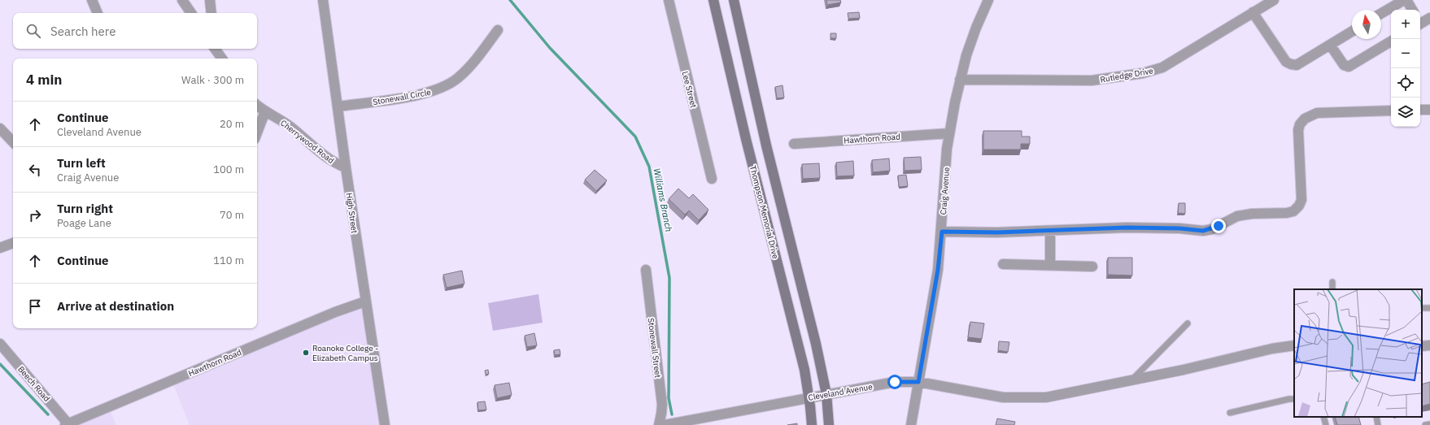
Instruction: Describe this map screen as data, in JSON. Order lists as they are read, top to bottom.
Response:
{
  "streets": {
    "main road": ["Thompson Memorial Drive"],
    "street": [
      "Rutledge Drive",
      "Lee Street",
      "Stonewall Circle",
      "Hawthorn Road",
      "Cherrywood Road",
      "Craig Avenue",
      "High Street",
      "Stonewall Street",
      "Beech Road",
      "Cleveland Avenue"
    ]
  },
  "crossings": [
    ["Rutledge Drive", "Craig Avenue"],
    ["Stonewall Circle", "High Street"],
    ["Hawthorn Road", "Craig Avenue"],
    ["Hawthorn Road", "High Street"],
    ["Hawthorn Road", "Beech Road"],
    ["Cherrywood Road", "High Street"],
    ["Craig Avenue", "Cleveland Avenue"],
    ["Thompson Memorial Drive", "Cleveland Avenue"]
  ],
  "water": ["Williams Branch"],
  "places": ["Roanoke College - Elizabeth Campus"],
  "north": "top",
  "page": {
    "map_buttons": ["+", "−"],
    "search": "Search here",
    "heading": ["4 min", "Walk · 300 m"],
    "list": [
      ["Continue", "Cleveland Avenue", "20 m"],
      ["Turn left", "Craig Avenue", "100 m"],
      ["Turn right", "Poage Lane", "70 m"],
      ["Continue", "110 m"],
      "Arrive at destination"
    ]
  }
}
